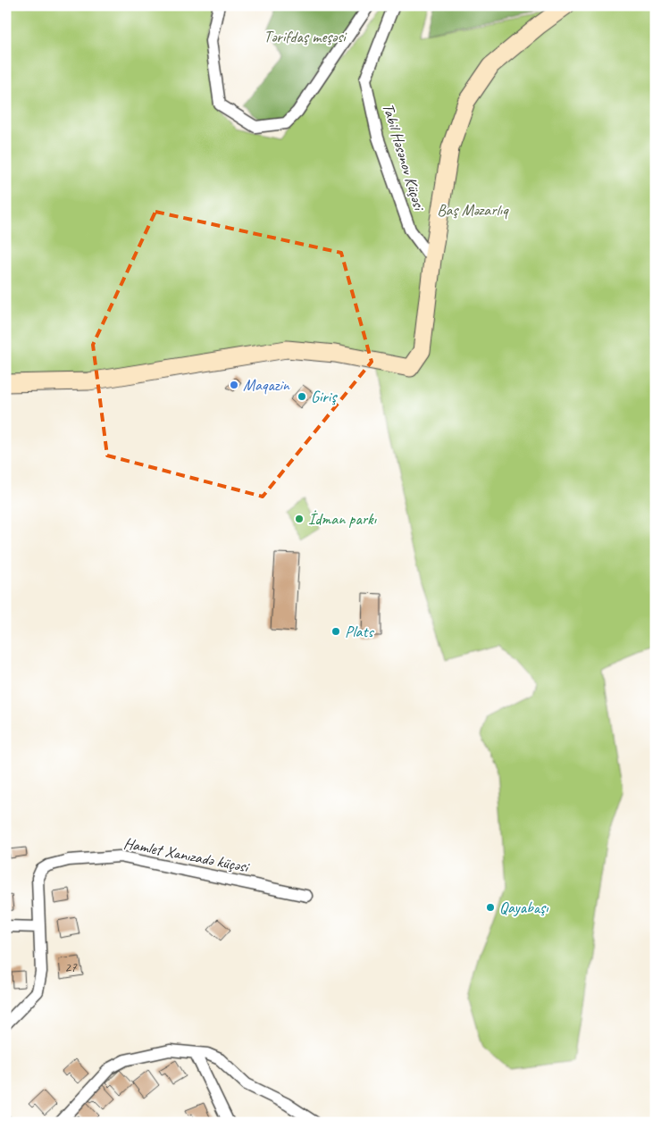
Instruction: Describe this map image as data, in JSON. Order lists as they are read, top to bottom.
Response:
{
  "streets": {
    "street": ["Tabil Həsənov Küçəsi", "Hamlet Xanızadə küçəsi"]
  },
  "parks": ["Tərifdaş meşəsi", "Baş Məzarlıq"],
  "places": [
    "Maqazin",
    "Giriş",
    "İdman parkı",
    "Plats",
    "Qayabaşı"
  ],
  "house_numbers": ["27"]
}
